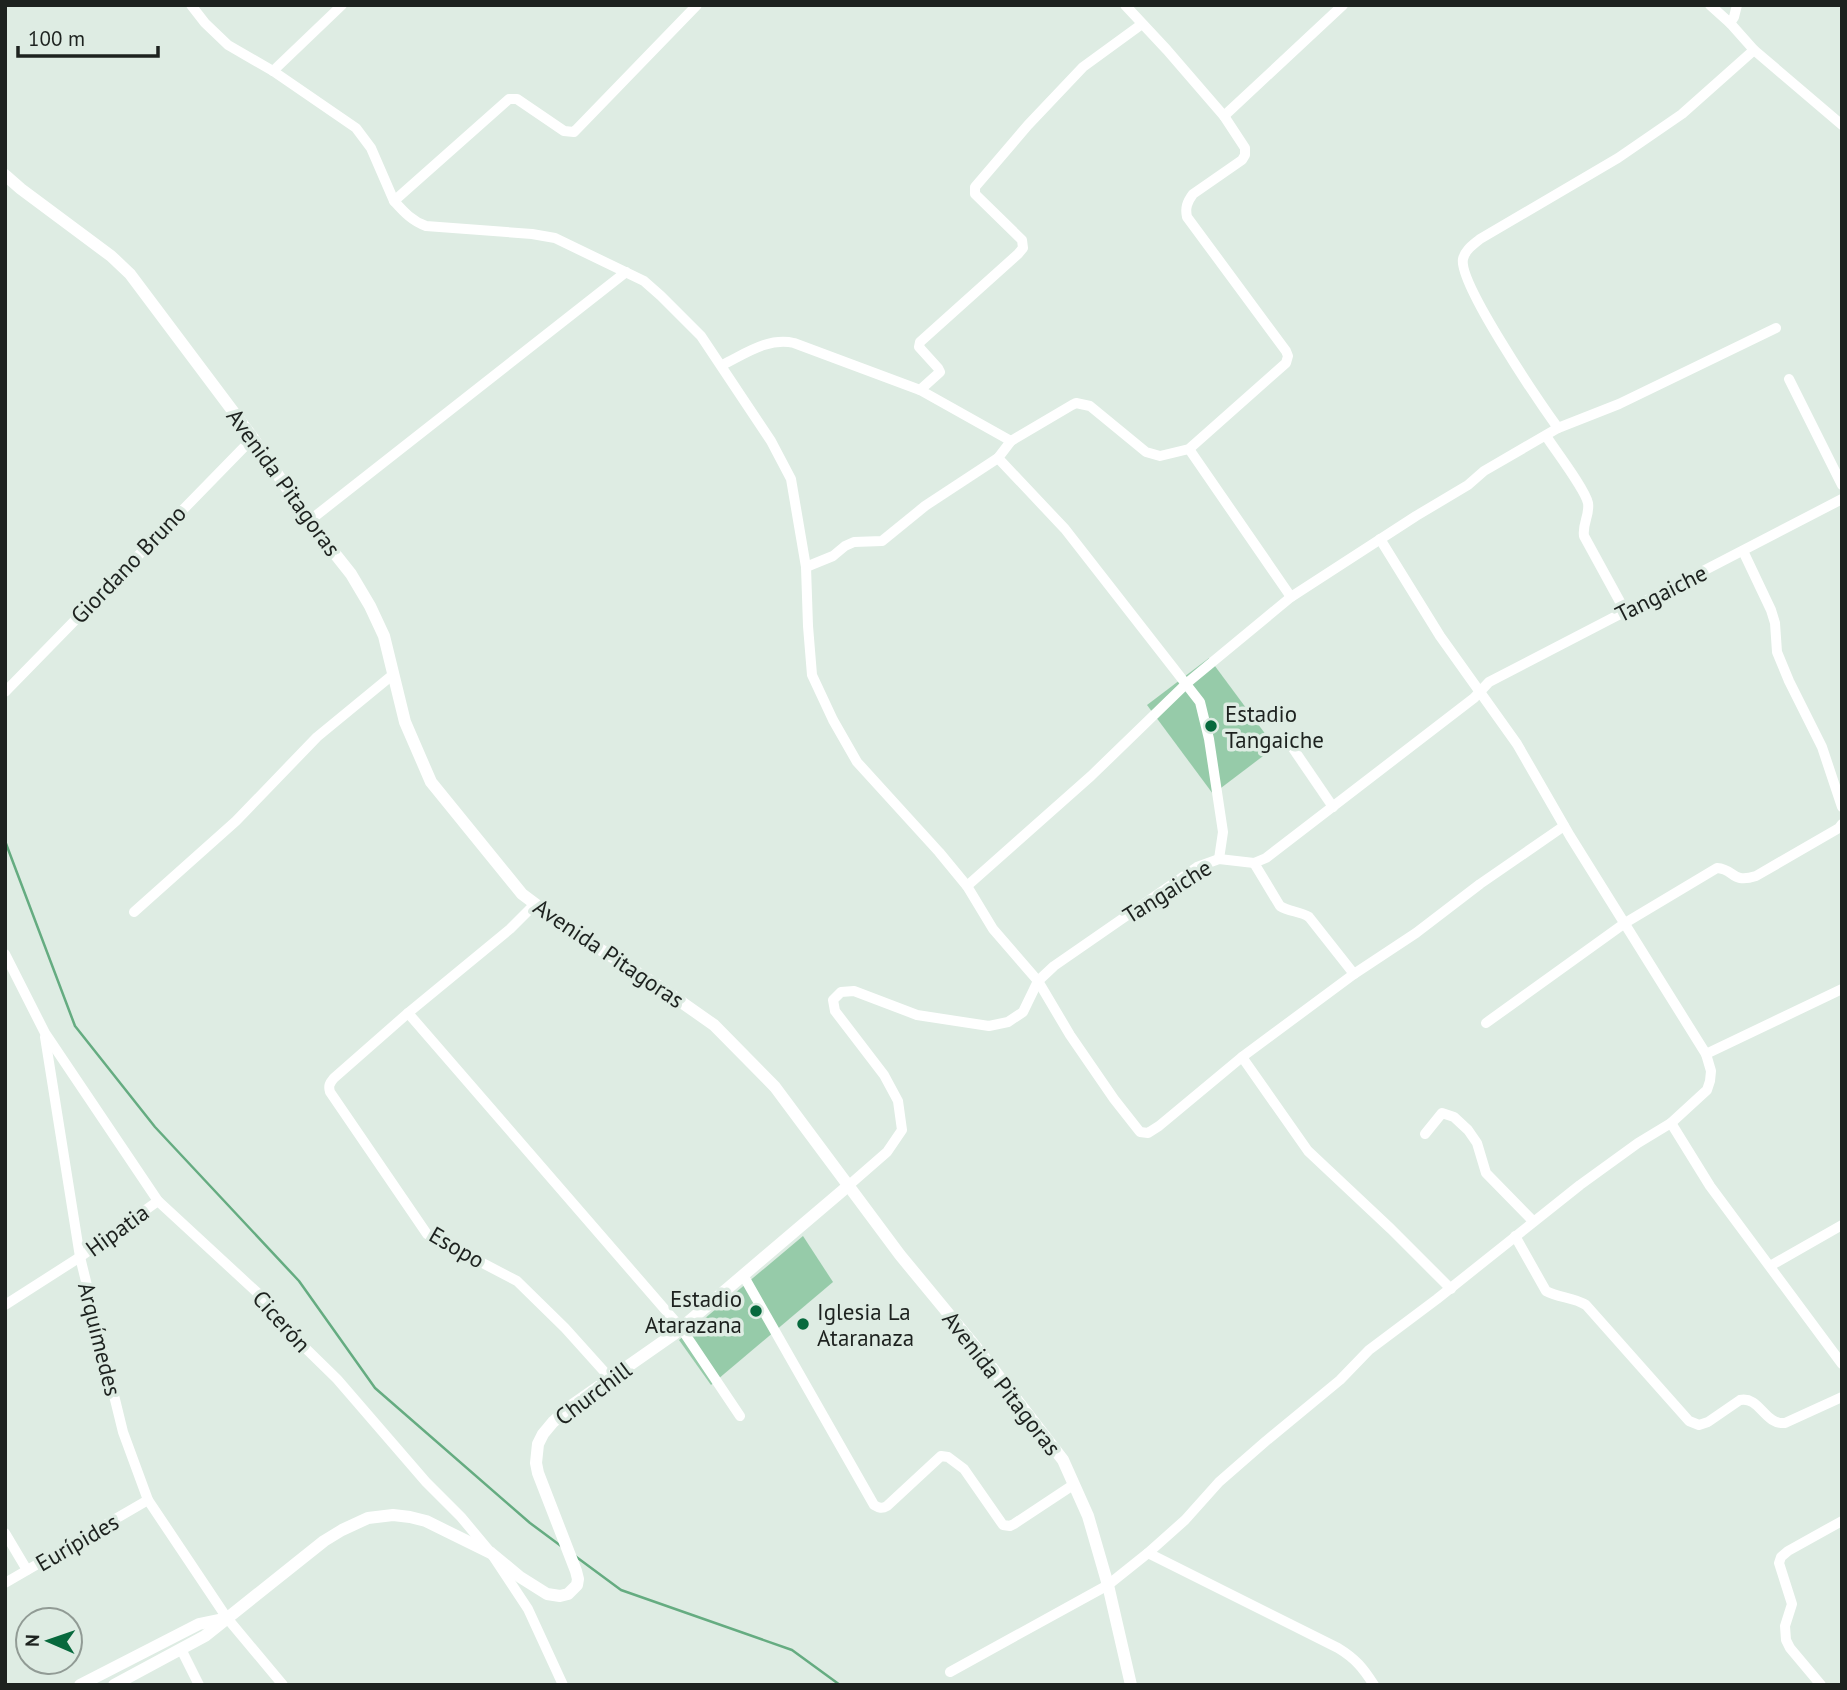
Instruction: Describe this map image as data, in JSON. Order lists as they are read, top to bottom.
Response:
{
  "streets": {
    "main road": ["Avenida Pitagoras", "Churchill"],
    "street": [
      "Giordano Bruno",
      "Tangaiche",
      "Hipatia",
      "Esopo",
      "Cicerón",
      "Arquímedes",
      "Eurípides"
    ]
  },
  "crossings": [
    ["Avenida Pitagoras", "Giordano Bruno"],
    ["Avenida Pitagoras", "Tangaiche"],
    ["Avenida Pitagoras", "Churchill"],
    ["Tangaiche", "Churchill"],
    ["Hipatia", "Cicerón"],
    ["Hipatia", "Arquímedes"],
    ["Esopo", "Churchill"],
    ["Cicerón", "Arquímedes"],
    ["Cicerón", "Churchill"],
    ["Arquímedes", "Eurípides"]
  ],
  "places": ["Estadio Tangaiche", "Estadio Atarazana", "Iglesia La Ataranaza"],
  "scale_bar": "100 m",
  "north": "left"
}
